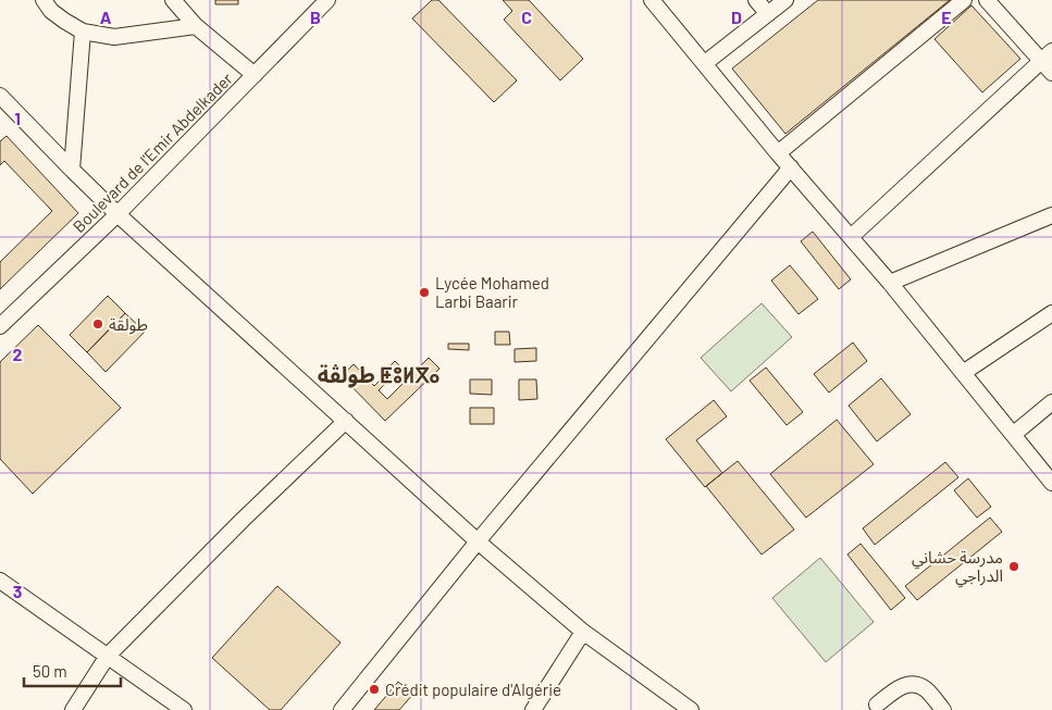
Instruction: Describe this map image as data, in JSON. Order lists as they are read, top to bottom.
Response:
{
  "streets": {
    "street": ["Boulevard de l'Emir Abdelkader"]
  },
  "districts": ["طولڤة ⵟⵓⵍⴳⴰ"],
  "places": [
    "Lycée Mohamed Larbi Baarir",
    "طولقة",
    "مدرسة حشاني الدراجي",
    "Crédit populaire d'Algérie"
  ],
  "scale_bar": "50 m",
  "grid": {
    "columns": [
      "A",
      "B",
      "C",
      "D",
      "E"
    ],
    "rows": ["1", "2", "3"]
  }
}
